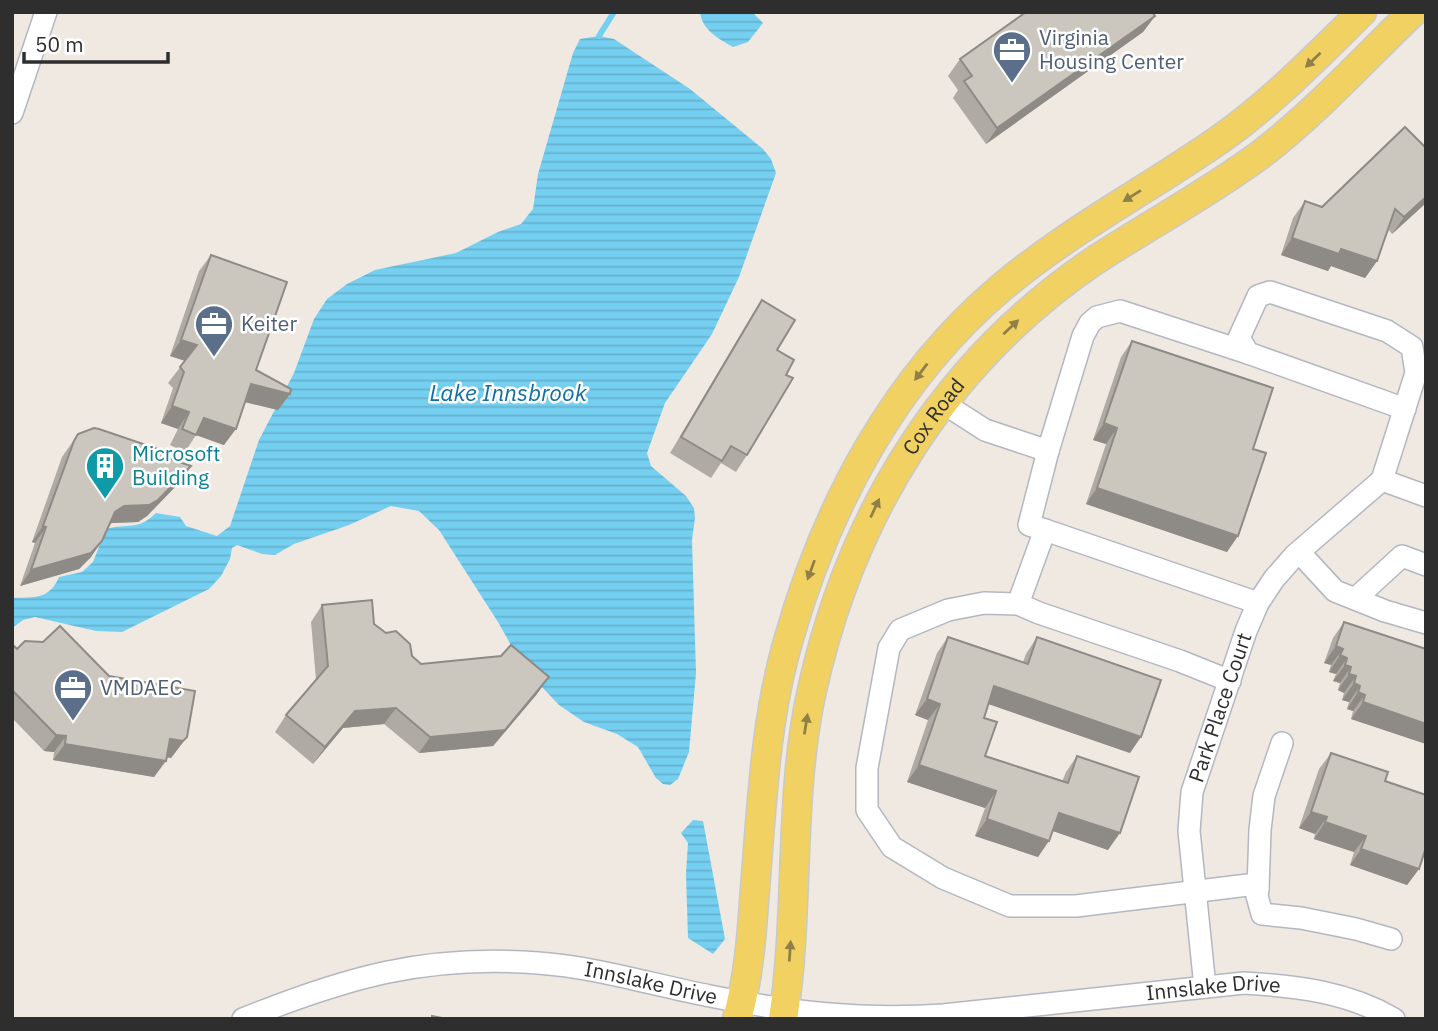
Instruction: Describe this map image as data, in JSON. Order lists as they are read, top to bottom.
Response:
{
  "streets": {
    "main road": ["Cox Road"],
    "street": ["Park Place Court", "Innslake Drive"]
  },
  "crossings": [
    ["Cox Road", "Innslake Drive"],
    ["Park Place Court", "Innslake Drive"]
  ],
  "water": ["Lake Innsbrook"],
  "places": {
    "office": ["Virginia Housing Center", "Keiter", "VMDAEC"],
    "building": ["Microsoft Building"]
  },
  "scale_bar": "50 m"
}
